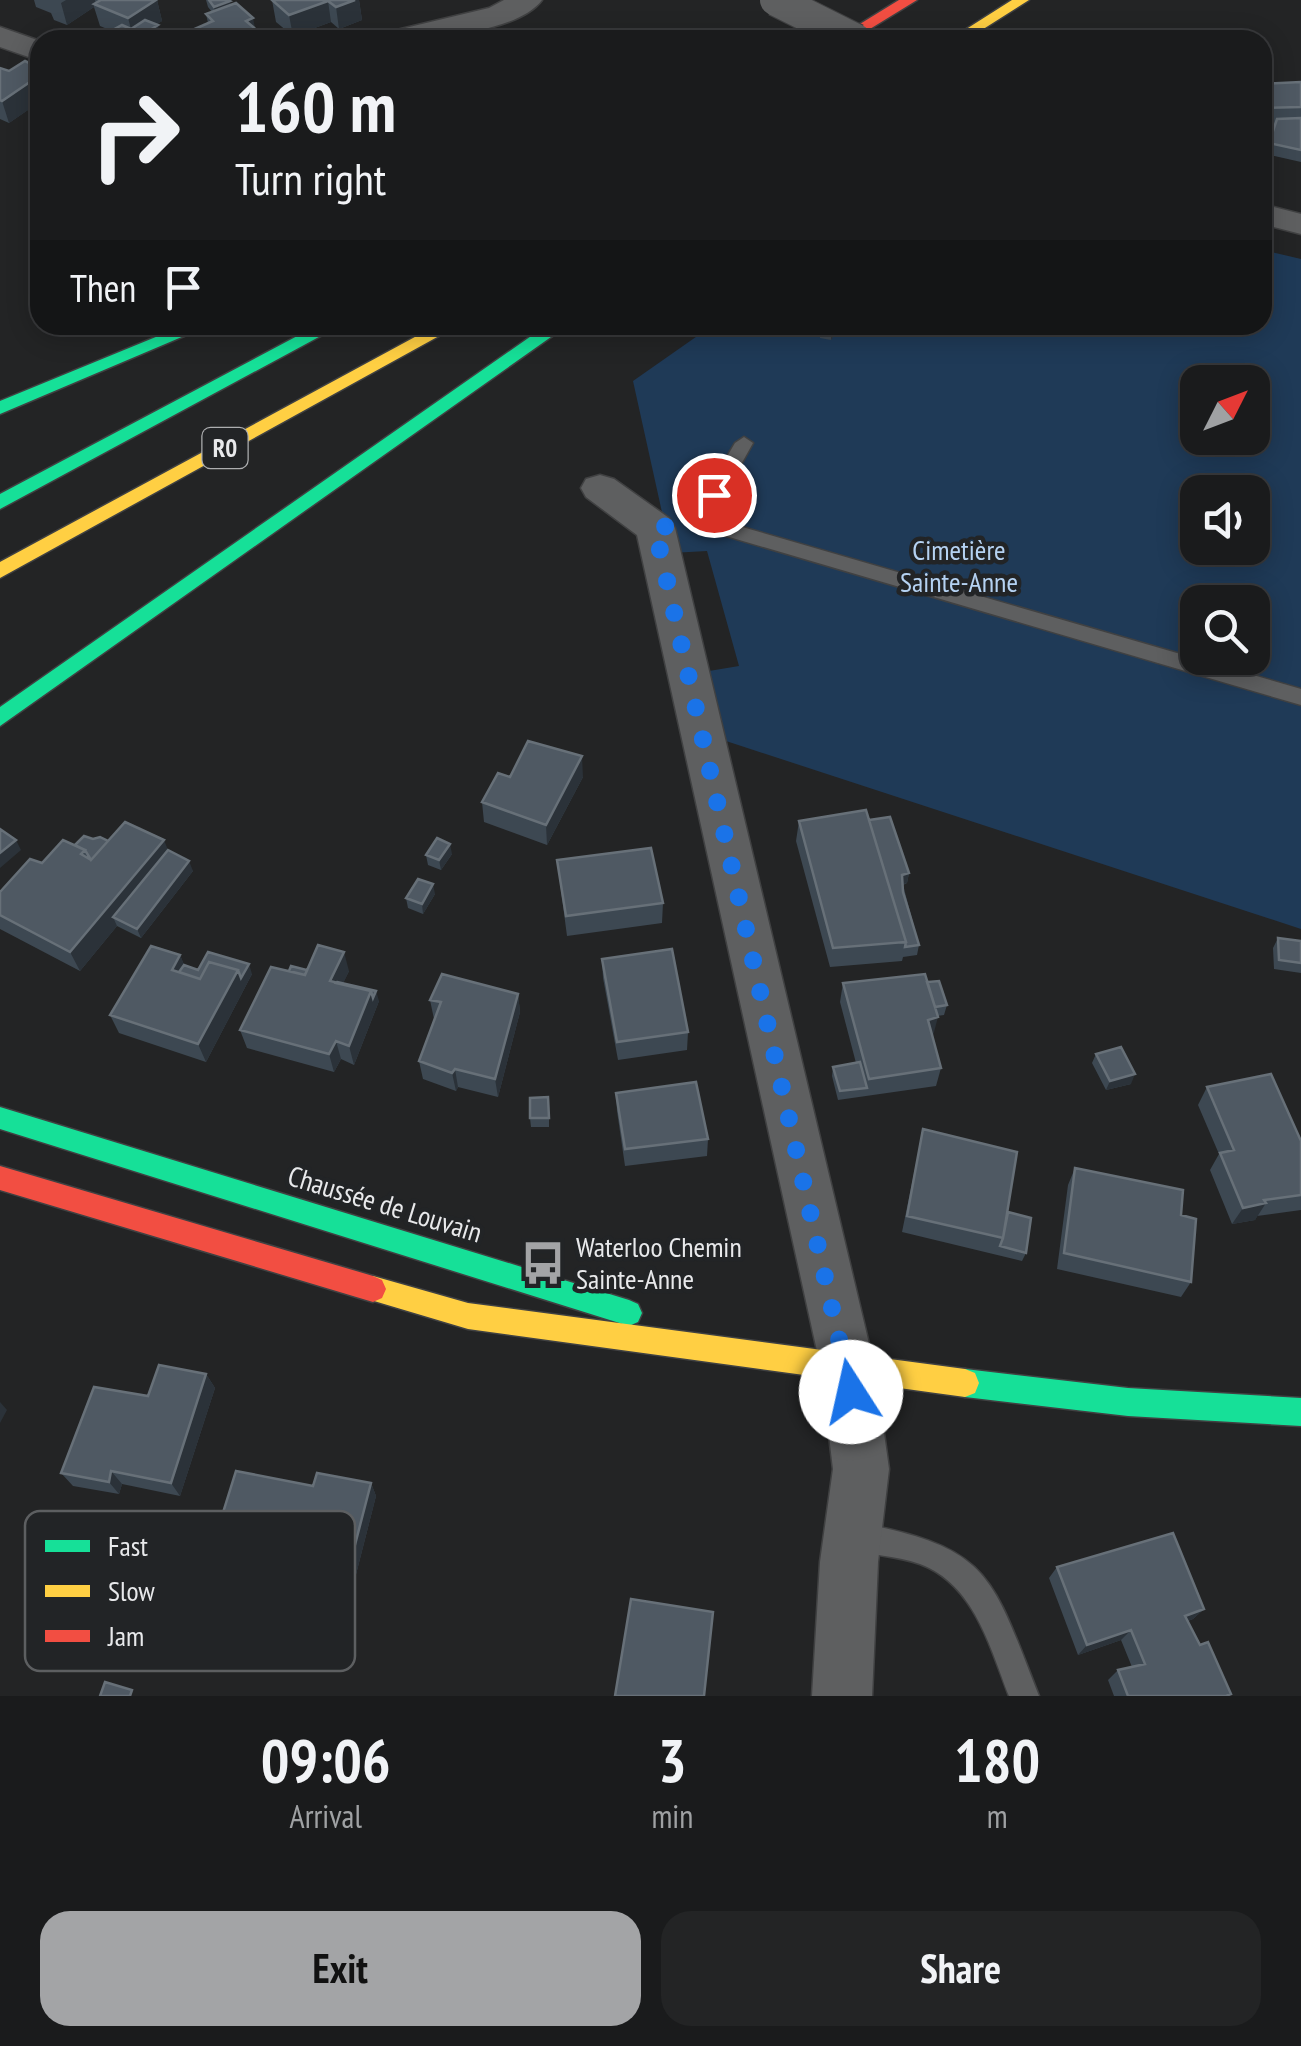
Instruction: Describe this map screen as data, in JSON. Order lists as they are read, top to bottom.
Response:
{
  "streets": {
    "main road": ["R0", "Chaussée de Louvain"]
  },
  "parks": ["Cimetière Sainte-Anne"],
  "places": {
    "bus stop": ["Waterloo Chemin Sainte-Anne"]
  },
  "legend": ["Fast", "Slow", "Jam"],
  "north": "top right",
  "page": {
    "turn": ["160 m", "Turn right"],
    "then": "Then",
    "eta": [
      "09:06",
      "Arrival",
      "3",
      "min",
      "180",
      "m"
    ],
    "buttons": ["Exit", "Share"]
  }
}
